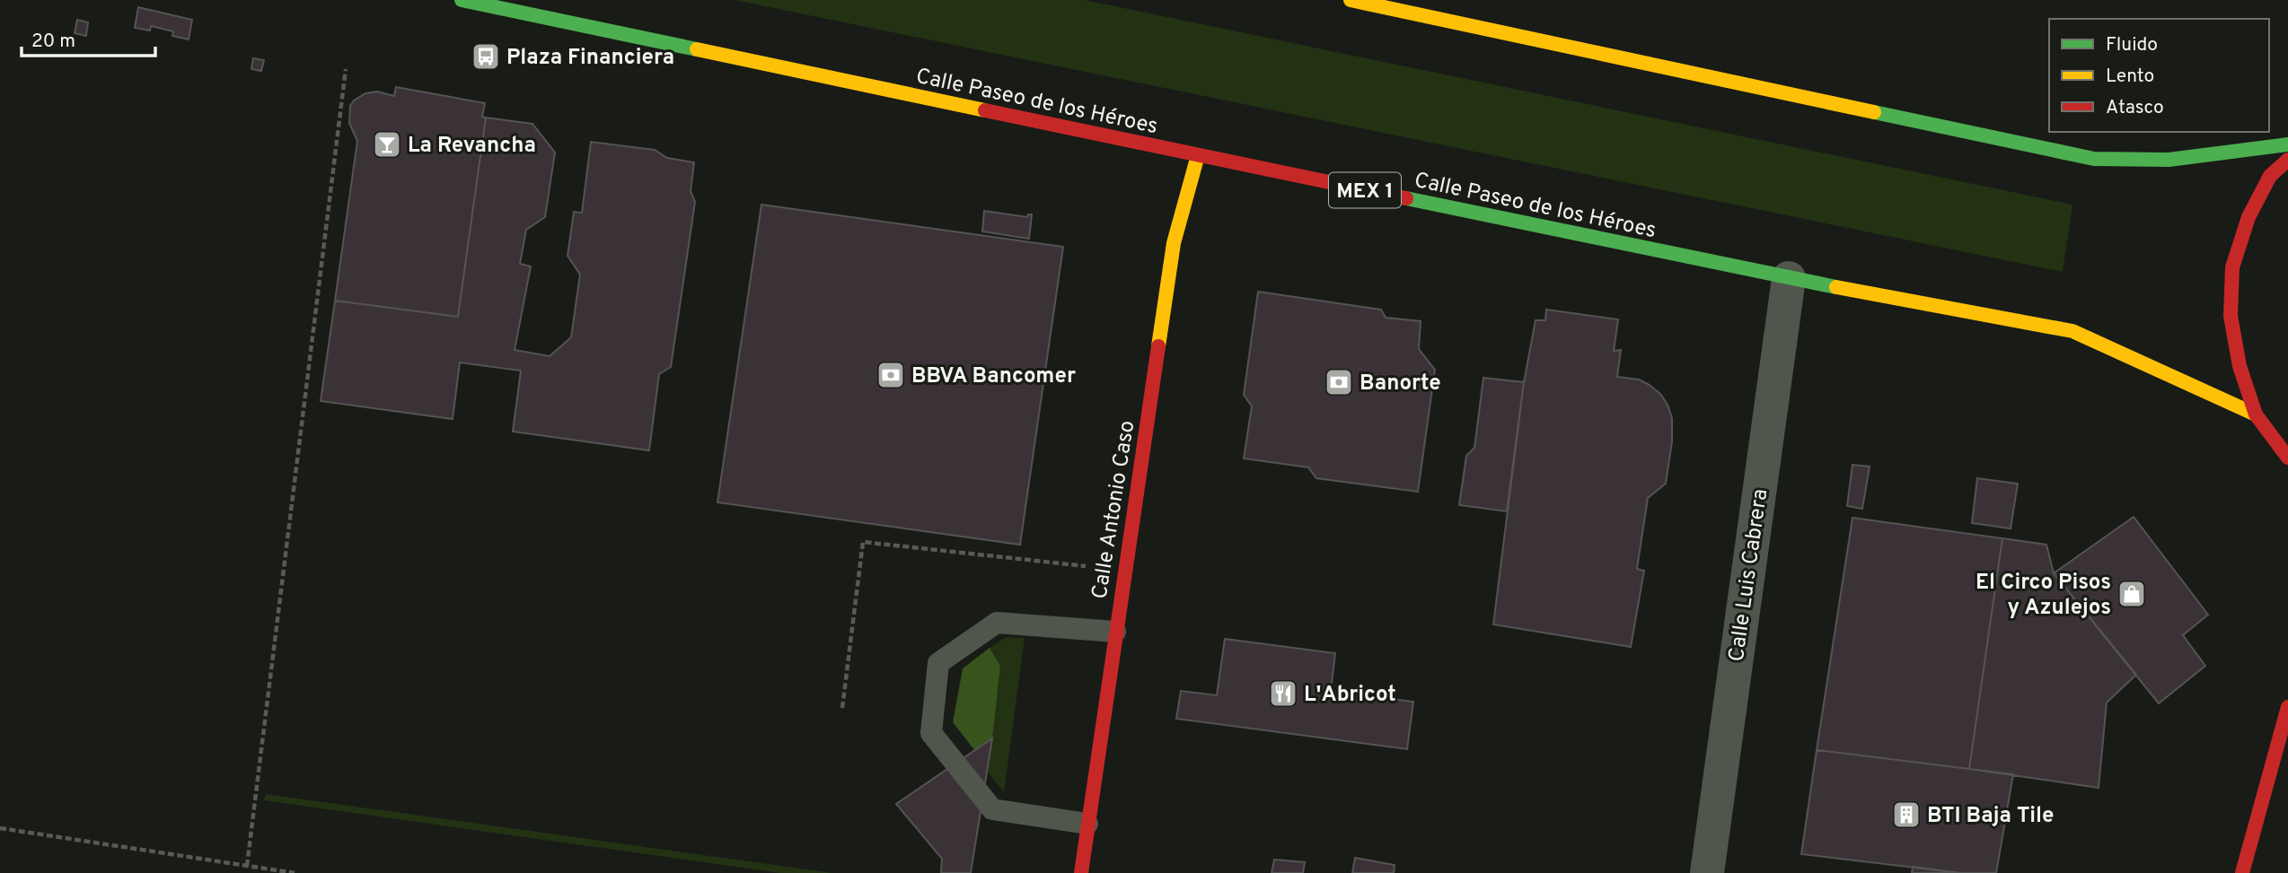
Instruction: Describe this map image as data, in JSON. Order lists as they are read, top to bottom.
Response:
{
  "streets": {
    "main road": ["Calle Paseo de los Héroes", "MEX 1", "Calle Antonio Caso"],
    "street": ["Calle Luis Cabrera"]
  },
  "crossings": [
    ["Calle Paseo de los Héroes", "Calle Antonio Caso"],
    ["Calle Paseo de los Héroes", "Calle Luis Cabrera"]
  ],
  "places": {
    "bus stop": ["Plaza Financiera"],
    "bar": ["La Revancha"],
    "bank": ["BBVA Bancomer", "Banorte"],
    "shop": ["El Circo Pisos y Azulejos"],
    "restaurant": ["L'Abricot"],
    "building": ["BTI Baja Tile"]
  },
  "legend": ["Fluido", "Lento", "Atasco"],
  "scale_bar": "20 m"
}
